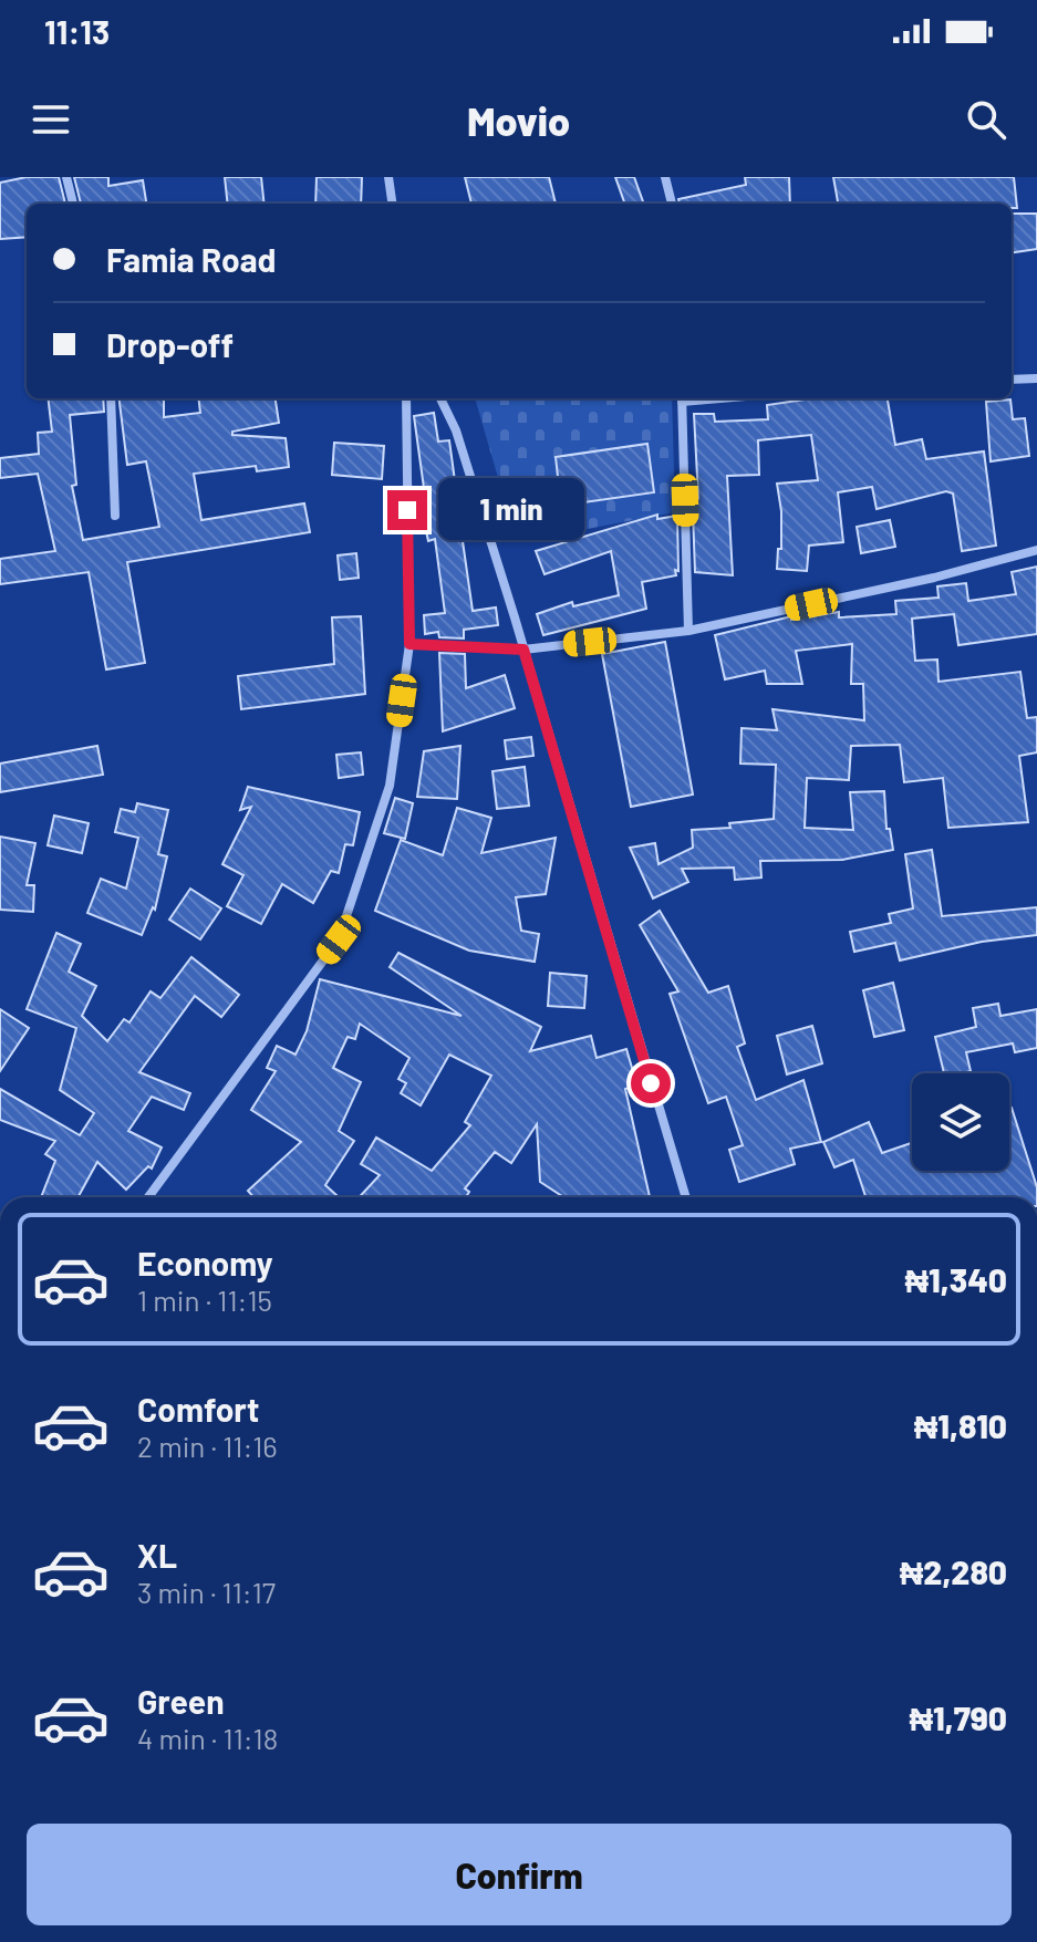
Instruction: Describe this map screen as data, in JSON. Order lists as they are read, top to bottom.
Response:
{
  "page": {
    "status": "11:13",
    "header": "Movio",
    "banner": ["Famia Road", "Drop-off"],
    "bubble": "1 min",
    "list": [
      {
        "name": "Economy",
        "note": "1 min · 11:15",
        "value": "₦1,340"
      },
      {
        "name": "Comfort",
        "note": "2 min · 11:16",
        "value": "₦1,810"
      },
      {
        "name": "XL",
        "note": "3 min · 11:17",
        "value": "₦2,280"
      },
      {
        "name": "Green",
        "note": "4 min · 11:18",
        "value": "₦1,790"
      }
    ],
    "buttons": "Confirm"
  }
}
